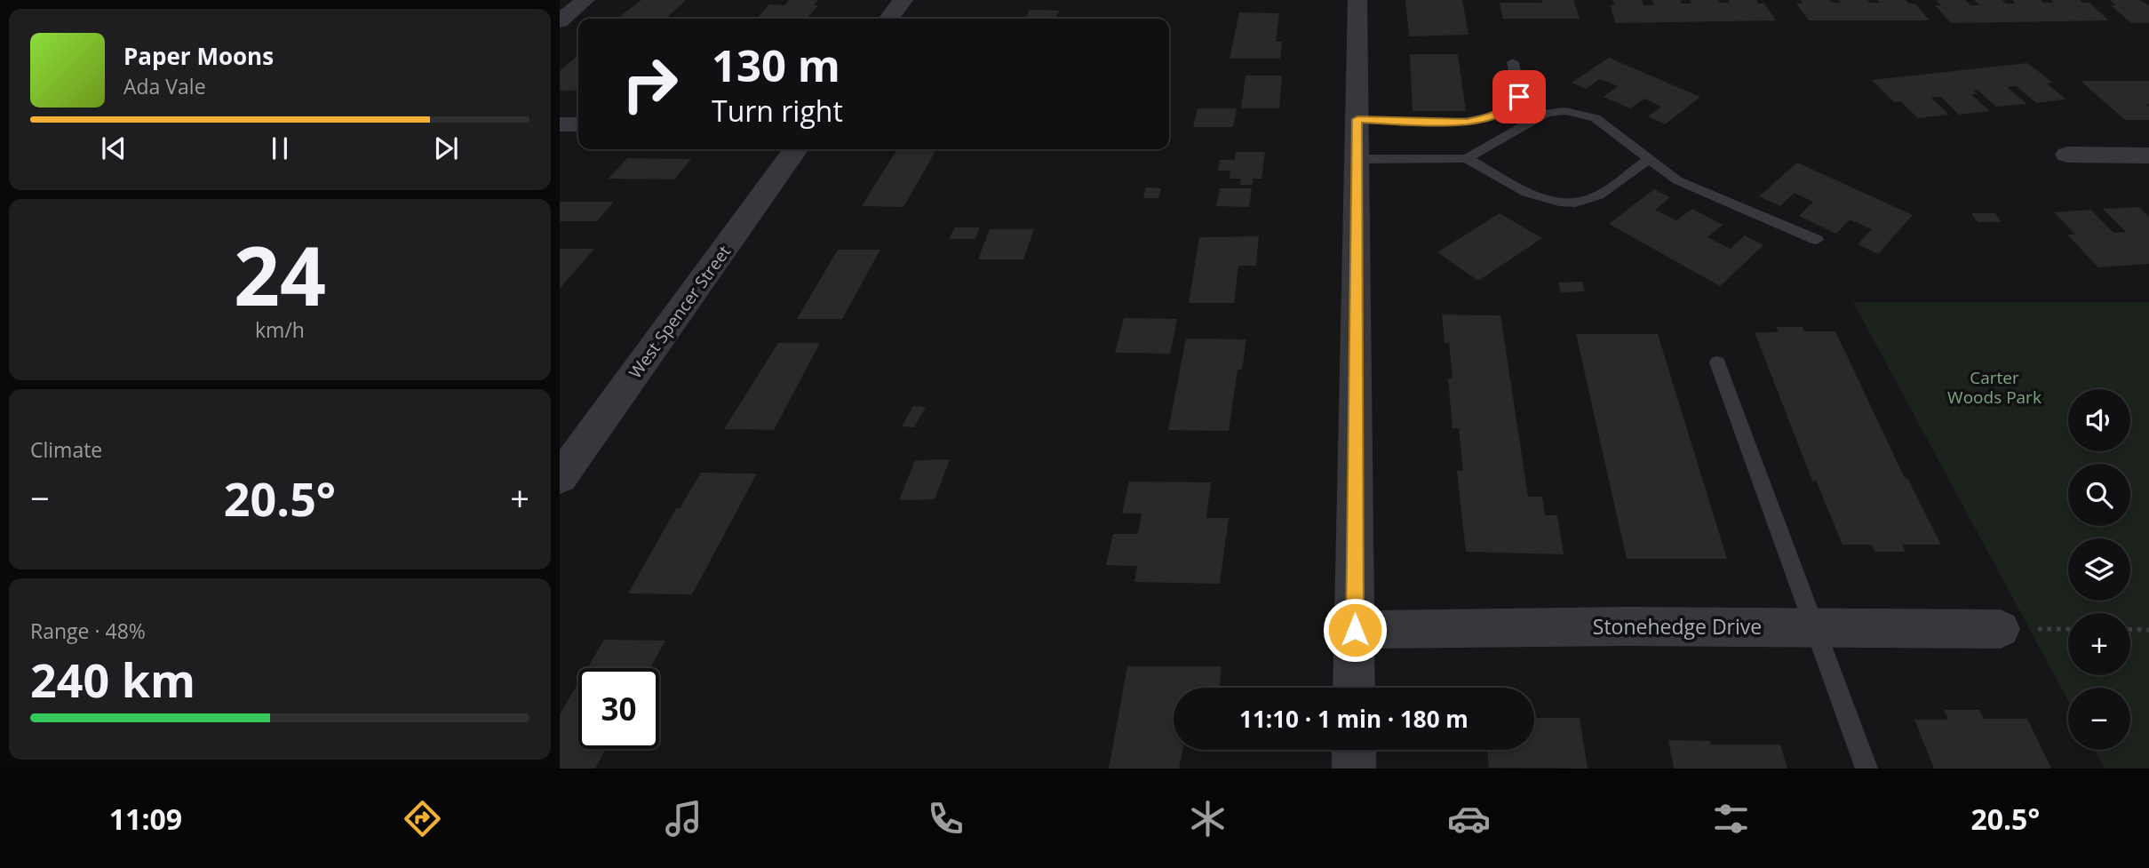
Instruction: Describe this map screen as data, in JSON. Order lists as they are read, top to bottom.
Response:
{
  "streets": {
    "street": ["West Spencer Street", "Stonehedge Drive"]
  },
  "parks": ["Carter Woods Park"],
  "page": {
    "turn": ["130 m", "Turn right"],
    "song": ["Paper Moons", "Ada Vale"],
    "tile": [
      ["24", "km/h"],
      "Climate",
      ["Range · 48%", "240 km"]
    ],
    "map_buttons": ["+", "−"],
    "heat": ["−", "20.5°", "+"],
    "limit": "30",
    "trip": "11:10 · 1 min · 180 m",
    "tabs": ["11:09", "20.5°"]
  }
}
